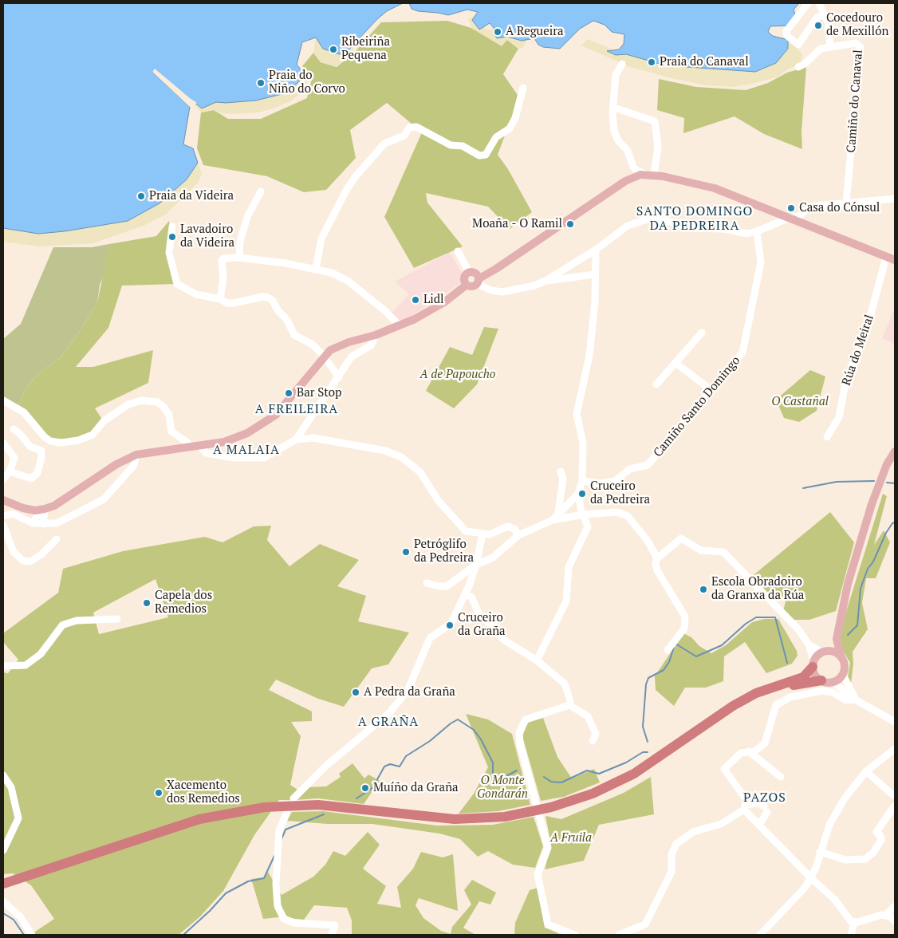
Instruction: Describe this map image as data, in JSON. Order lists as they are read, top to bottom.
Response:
{
  "streets": {
    "street": ["Camiño do Canaval", "Rúa do Meiral", "Camiño Santo Domingo"]
  },
  "districts": [
    "SANTO DOMINGO DA PEDREIRA",
    "A FREILEIRA",
    "A MALAIA",
    "A GRAÑA",
    "PAZOS"
  ],
  "parks": [
    "A de Papoucho",
    "O Castañal",
    "O Monte Gondarán",
    "A Fruila"
  ],
  "places": [
    "Cocedouro de Mexillón",
    "A Regueira",
    "Ribeiriña Pequena",
    "Praia do Canaval",
    "Praia do Niño do Corvo",
    "Praia da Videira",
    "Casa do Cónsul",
    "Moaña - O Ramil",
    "Lavadoiro da Videira",
    "Lidl",
    "Bar Stop",
    "Cruceiro da Pedreira",
    "Petróglifo da Pedreira",
    "Escola Obradoiro da Granxa da Rúa",
    "Capela dos Remedios",
    "Cruceiro da Graña",
    "A Pedra da Graña",
    "Muíño da Graña",
    "Xacemento dos Remedios"
  ]
}
